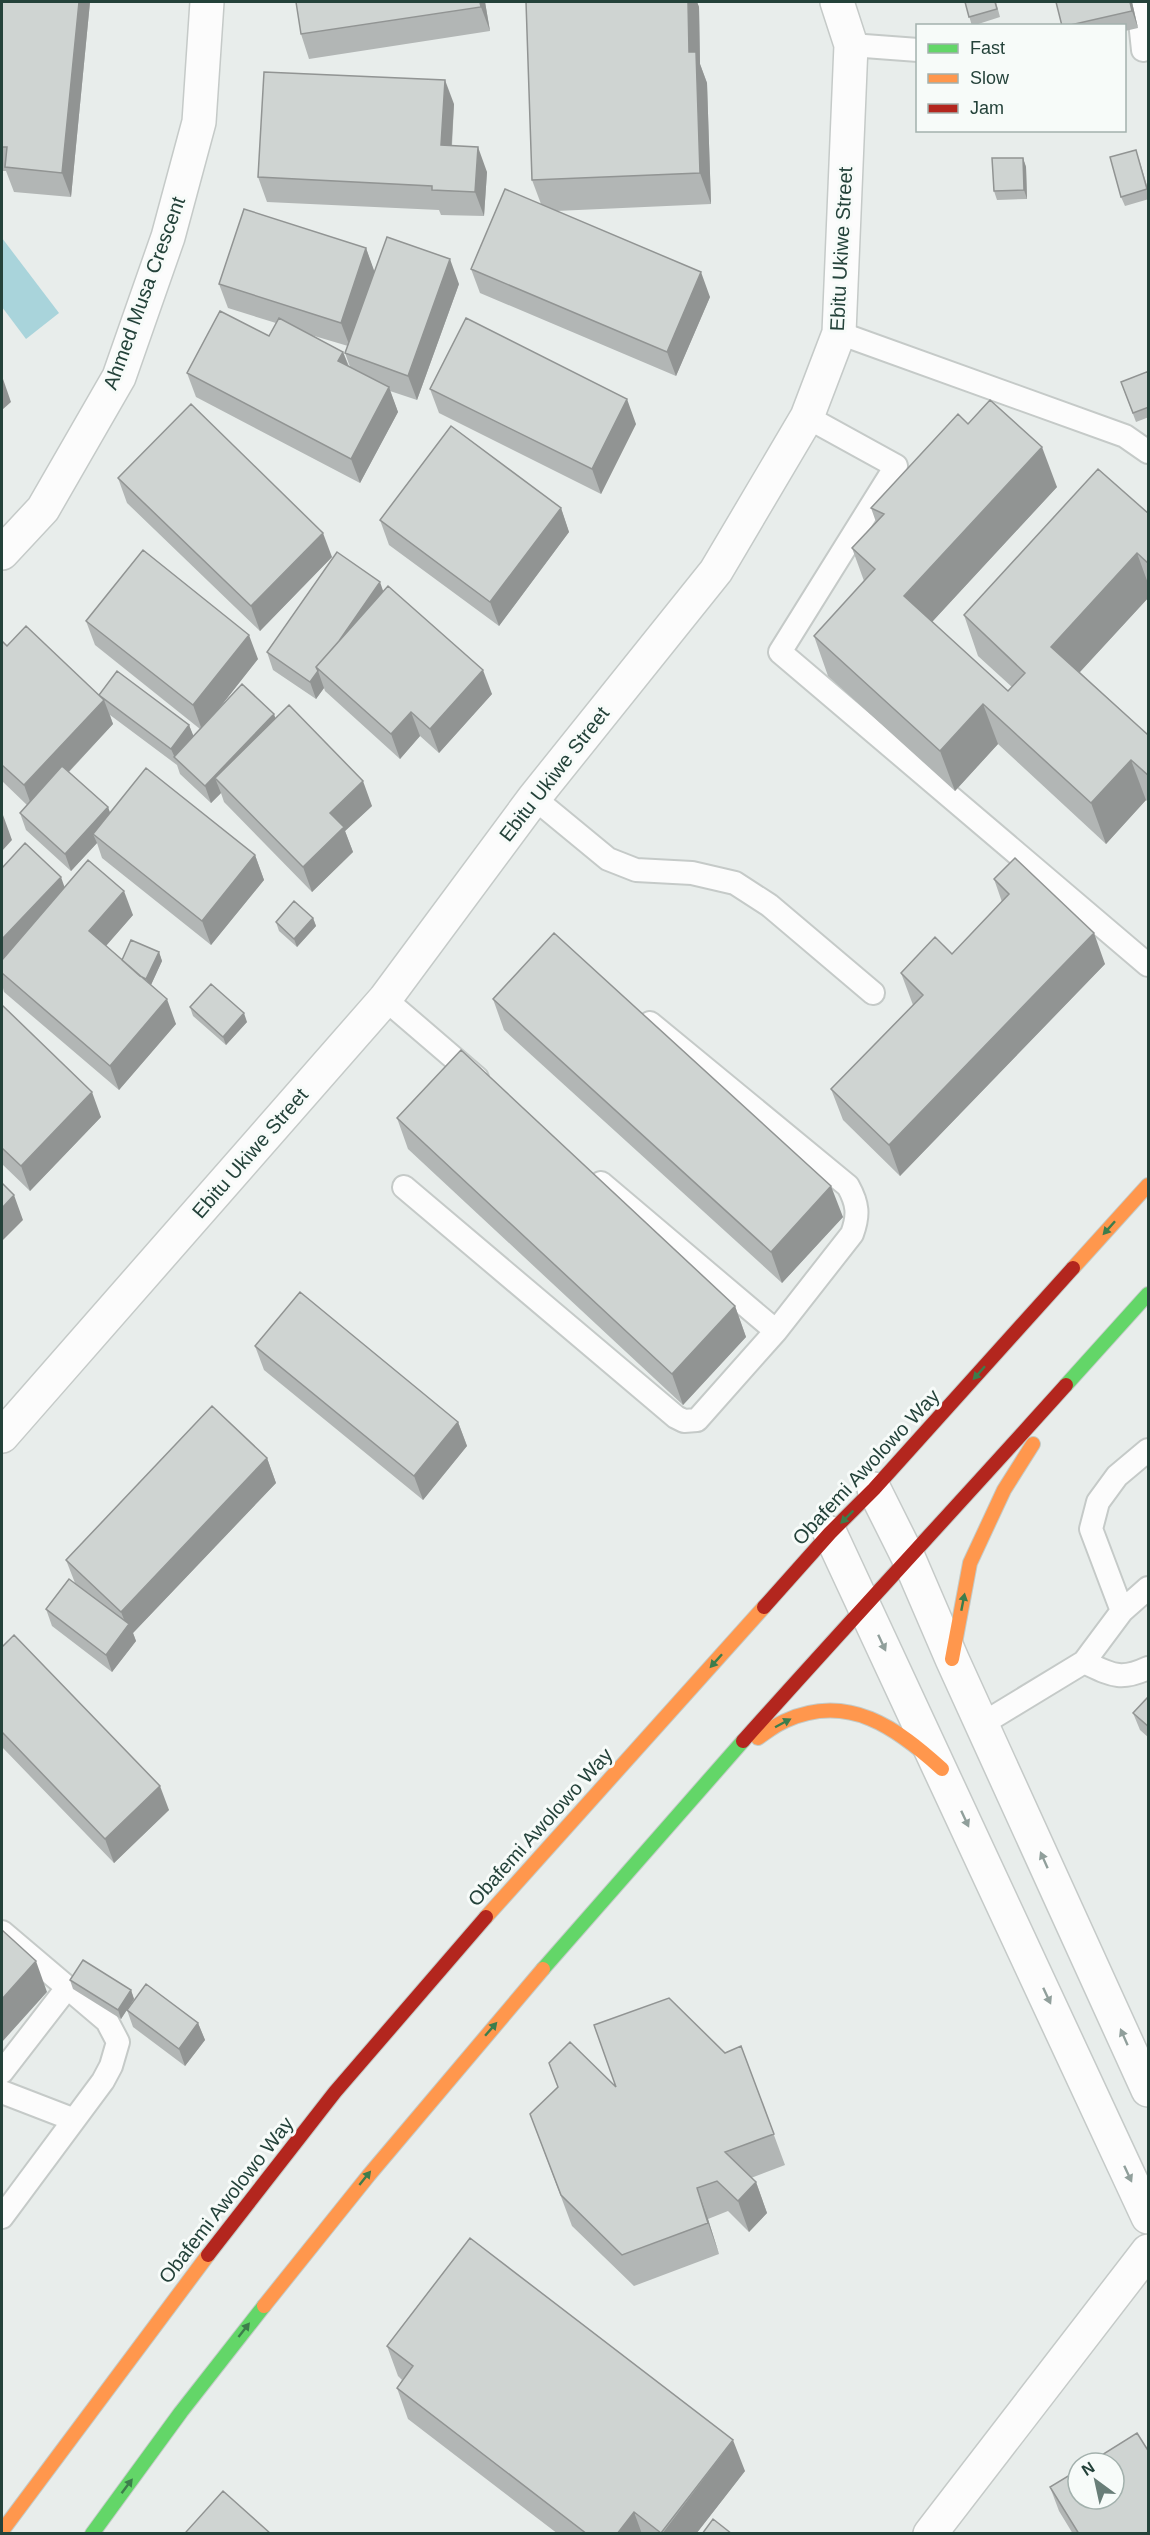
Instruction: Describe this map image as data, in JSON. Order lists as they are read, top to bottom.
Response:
{
  "streets": {
    "main road": ["Obafemi Awolowo Way"],
    "street": ["Ebitu Ukiwe Street", "Ahmed Musa Crescent"]
  },
  "legend": ["Fast", "Slow", "Jam"],
  "north": "top left"
}
